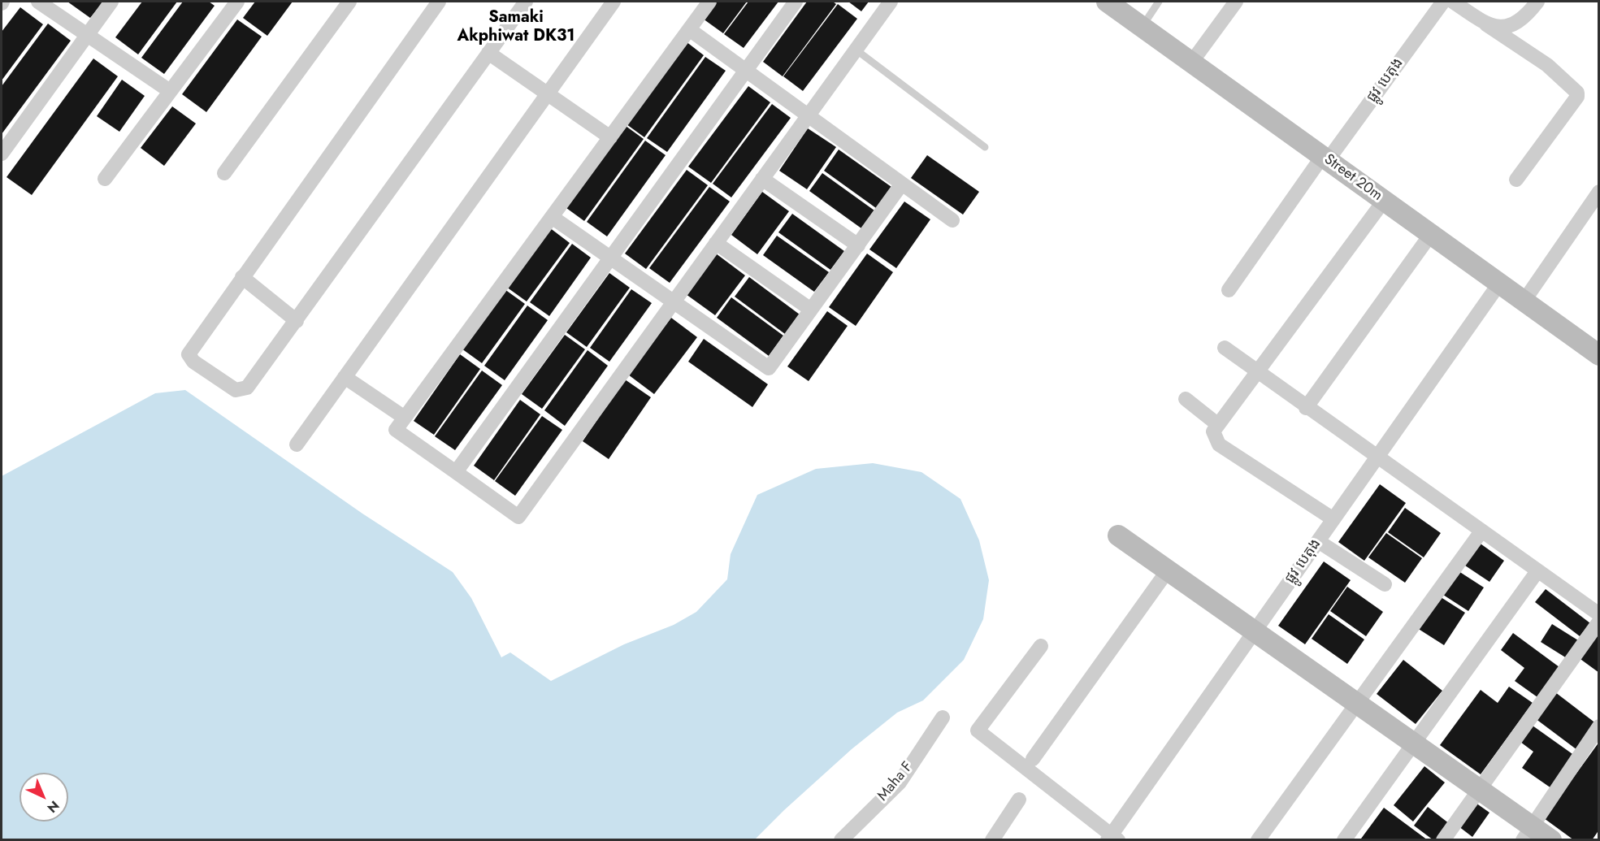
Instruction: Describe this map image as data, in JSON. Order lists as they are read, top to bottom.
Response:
{
  "streets": {
    "street": ["ផ្លូវ បេតុង", "Street 20m", "Maha F"]
  },
  "crossings": [
    ["ផ្លូវ បេតុង", "Street 20m"]
  ],
  "districts": ["Samaki Akphiwat DK31"],
  "north": "bottom right"
}
